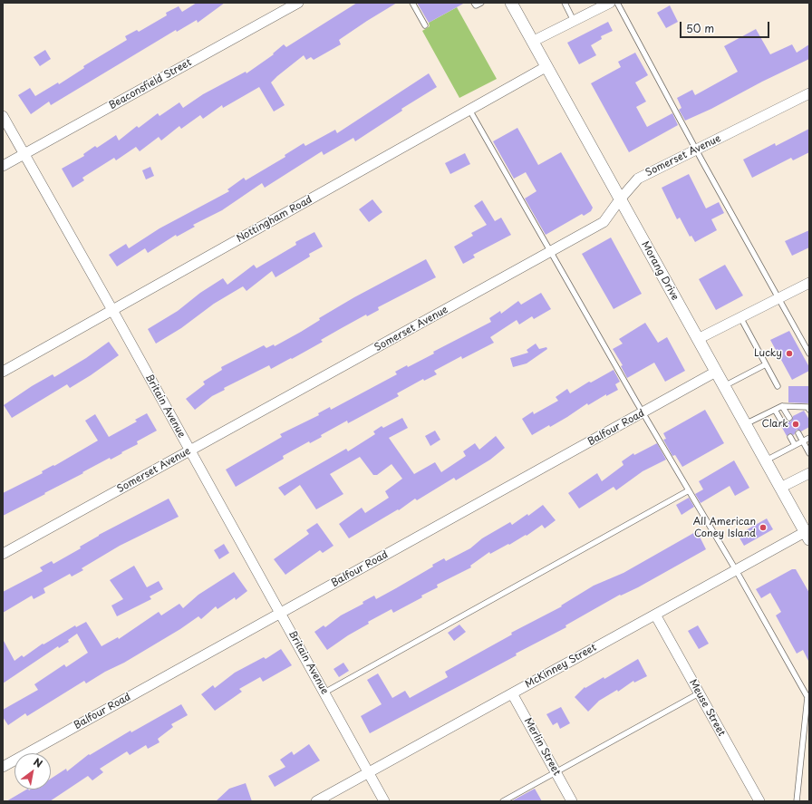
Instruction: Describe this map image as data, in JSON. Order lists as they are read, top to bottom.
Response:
{
  "streets": {
    "street": [
      "Beaconsfield Street",
      "Somerset Avenue",
      "Nottingham Road",
      "Morang Drive",
      "Britain Avenue",
      "Balfour Road",
      "McKinney Street",
      "Meuse Street",
      "Merlin Street"
    ]
  },
  "crossings": [
    ["Beaconsfield Street", "Britain Avenue"],
    ["Somerset Avenue", "Morang Drive"],
    ["Somerset Avenue", "Britain Avenue"],
    ["Nottingham Road", "Morang Drive"],
    ["Nottingham Road", "Britain Avenue"],
    ["Morang Drive", "Balfour Road"],
    ["Morang Drive", "McKinney Street"],
    ["Britain Avenue", "Balfour Road"],
    ["Britain Avenue", "McKinney Street"],
    ["McKinney Street", "Meuse Street"],
    ["McKinney Street", "Merlin Street"]
  ],
  "places": ["Lucky", "Clark", "All American Coney Island"],
  "scale_bar": "50 m",
  "north": "top right"
}
